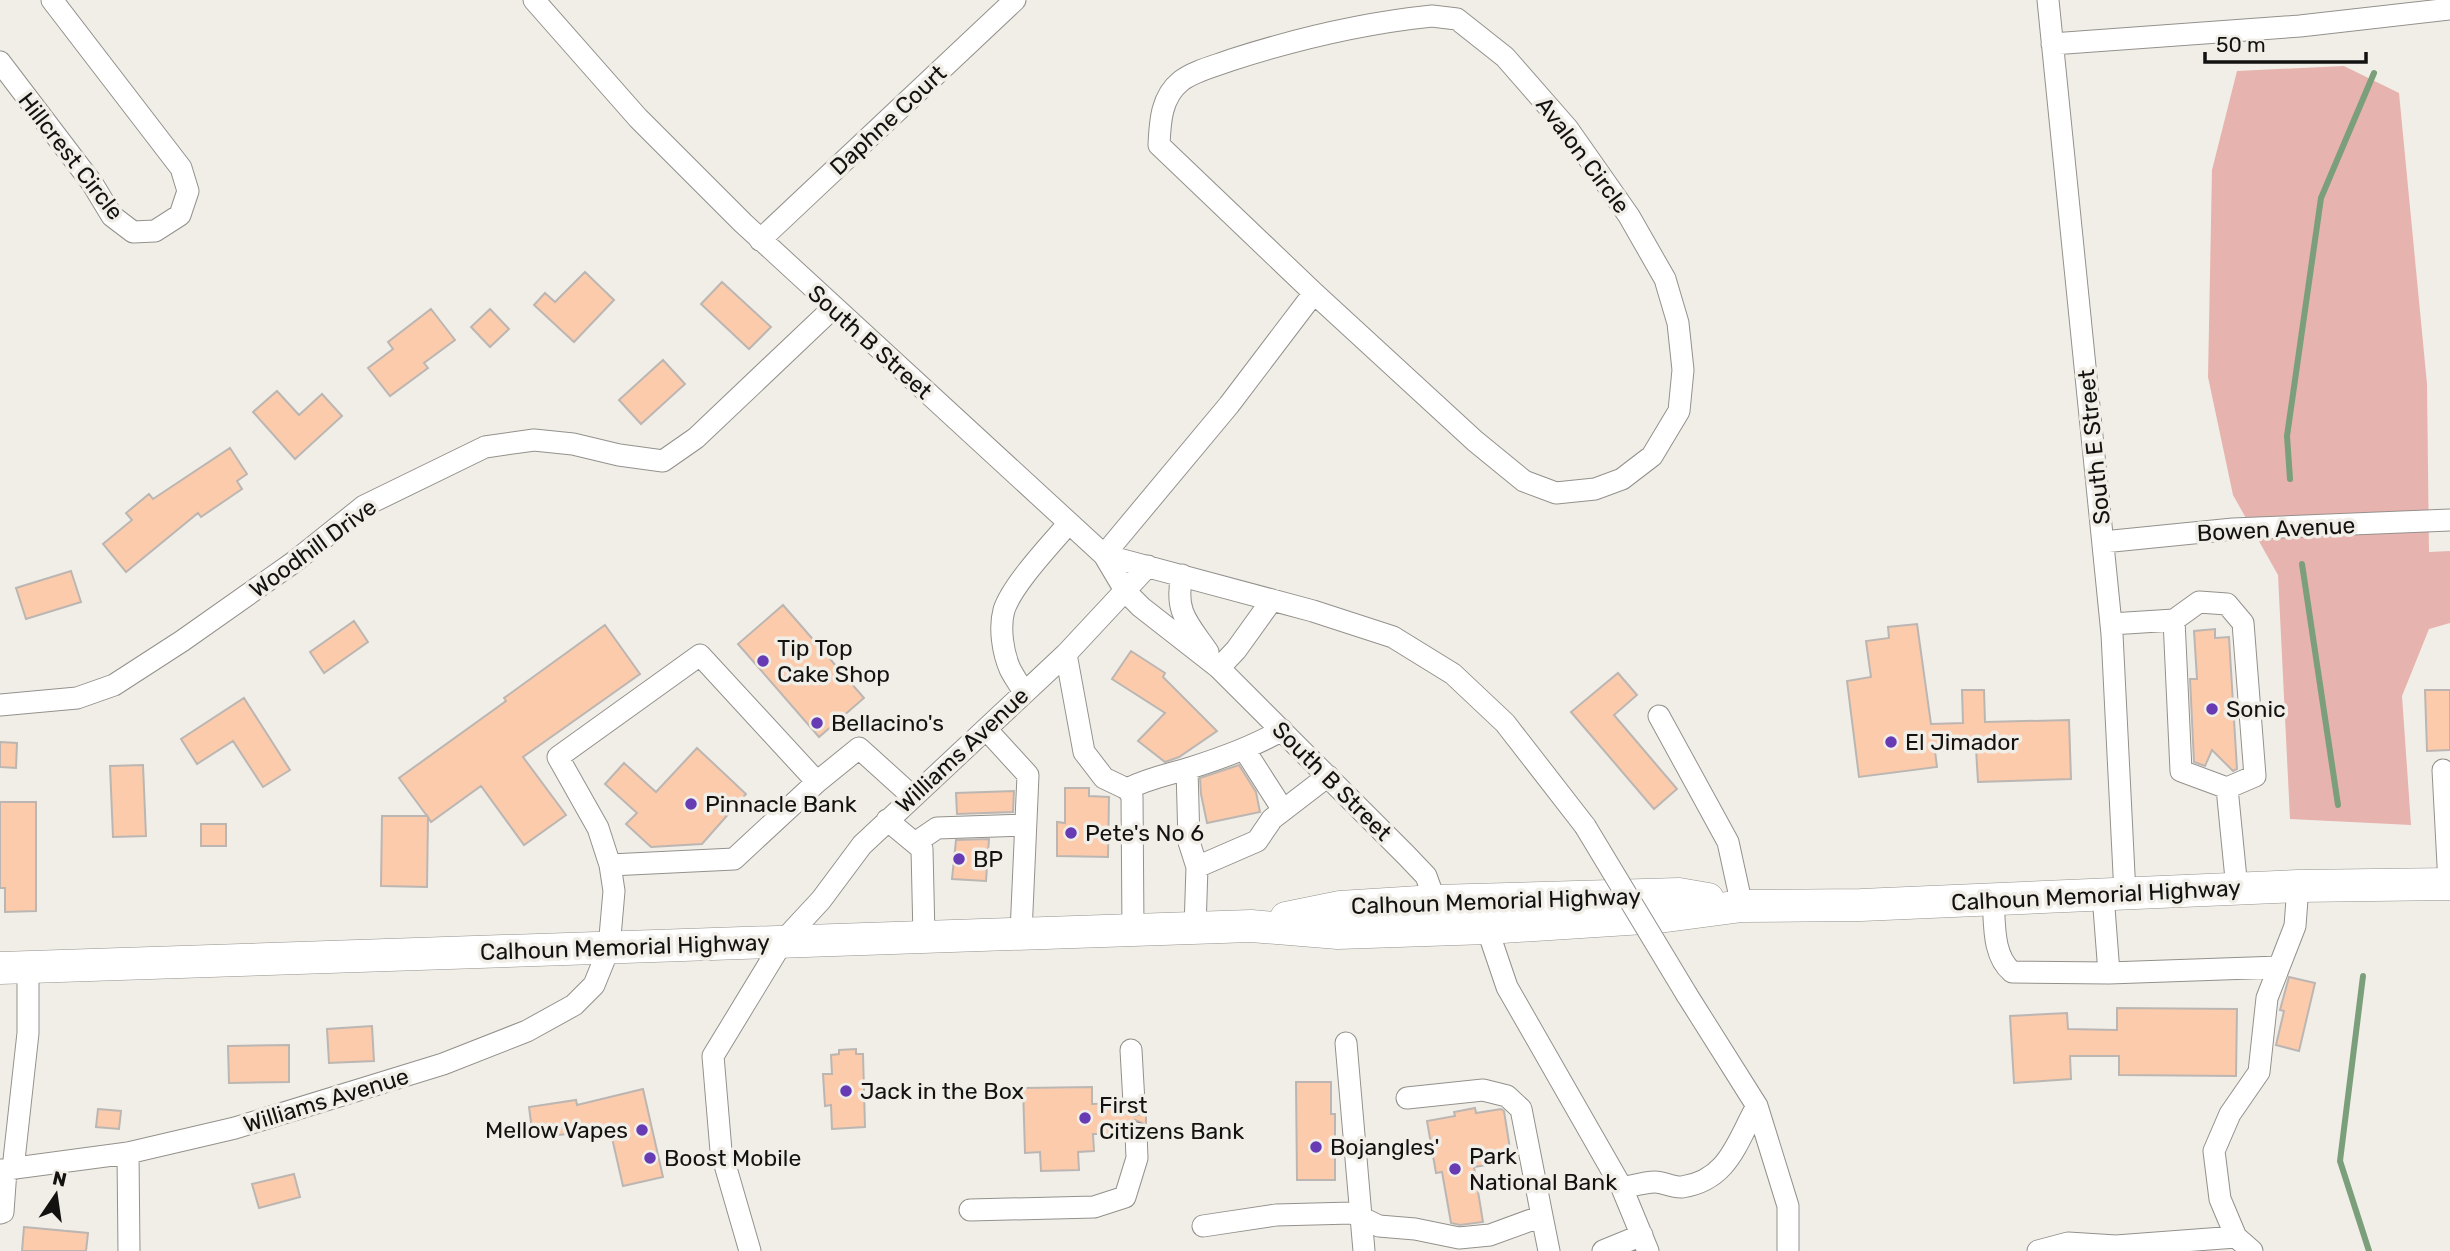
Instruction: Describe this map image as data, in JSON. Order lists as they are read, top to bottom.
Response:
{
  "streets": {
    "highway": ["Calhoun Memorial Highway"],
    "street": [
      "Daphne Court",
      "Avalon Circle",
      "Hillcrest Circle",
      "South B Street",
      "South E Street",
      "Bowen Avenue",
      "Woodhill Drive",
      "Williams Avenue"
    ]
  },
  "crossings": [
    ["Daphne Court", "South B Street"],
    ["South B Street", "Woodhill Drive"],
    ["South B Street", "Williams Avenue"],
    ["South B Street", "Calhoun Memorial Highway"],
    ["South E Street", "Bowen Avenue"],
    ["South E Street", "Calhoun Memorial Highway"],
    ["Williams Avenue", "Calhoun Memorial Highway"]
  ],
  "places": [
    "Tip Top Cake Shop",
    "Sonic",
    "Bellacino's",
    "El Jimador",
    "Pinnacle Bank",
    "Pete's No 6",
    "BP",
    "Jack in the Box",
    "First Citizens Bank",
    "Mellow Vapes",
    "Bojangles'",
    "Boost Mobile",
    "Park National Bank"
  ],
  "scale_bar": "50 m",
  "north": "top"
}
